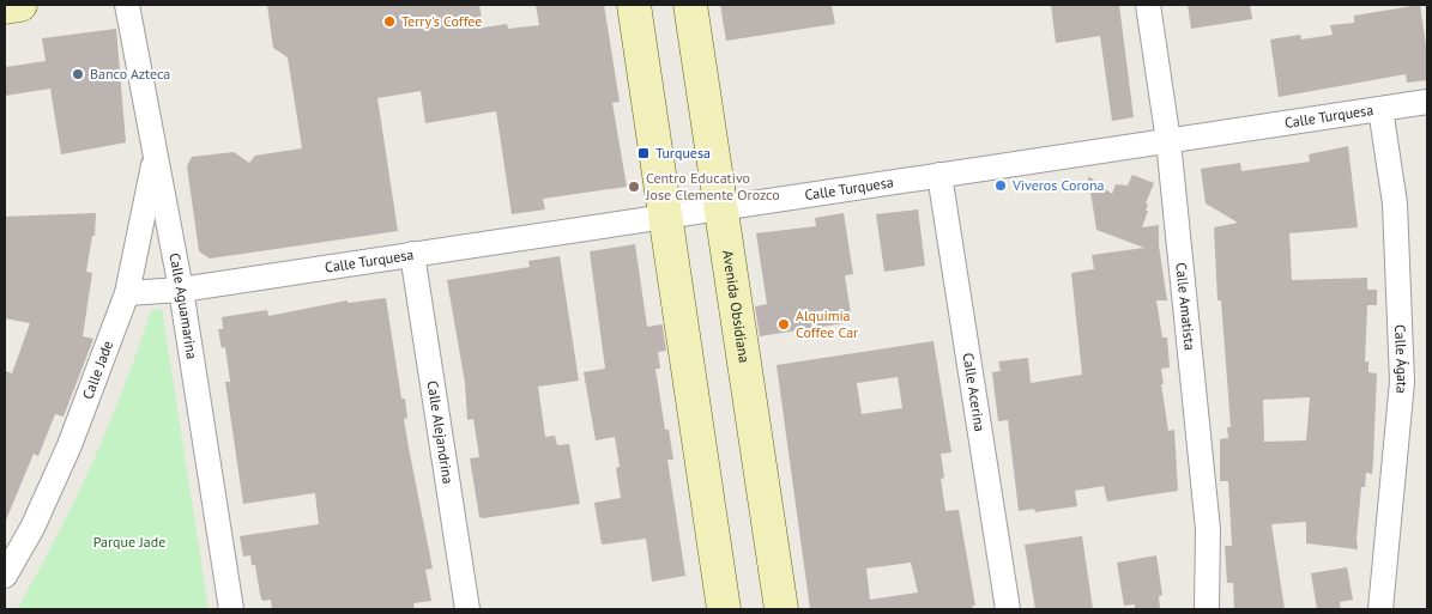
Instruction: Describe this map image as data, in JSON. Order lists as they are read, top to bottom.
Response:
{
  "streets": {
    "street": [
      "Calle Turquesa",
      "Calle Aguamarina",
      "Avenida Obsidiana",
      "Calle Amatista",
      "Calle Ágata",
      "Calle Jade",
      "Calle Acerina",
      "Calle Alejandrina"
    ]
  },
  "crossings": [
    ["Calle Turquesa", "Calle Aguamarina"],
    ["Calle Turquesa", "Avenida Obsidiana"],
    ["Calle Turquesa", "Calle Amatista"],
    ["Calle Turquesa", "Calle Ágata"],
    ["Calle Turquesa", "Calle Jade"],
    ["Calle Turquesa", "Calle Acerina"],
    ["Calle Turquesa", "Calle Alejandrina"],
    ["Calle Aguamarina", "Calle Jade"]
  ],
  "parks": ["Parque Jade"],
  "places": {
    "other": [
      "Terry's Coffee",
      "Banco Azteca",
      "Viveros Corona",
      "Centro Educativo Jose Clemente Orozco",
      "Alquimia Coffee Car"
    ],
    "transit": ["Turquesa"]
  }
}
